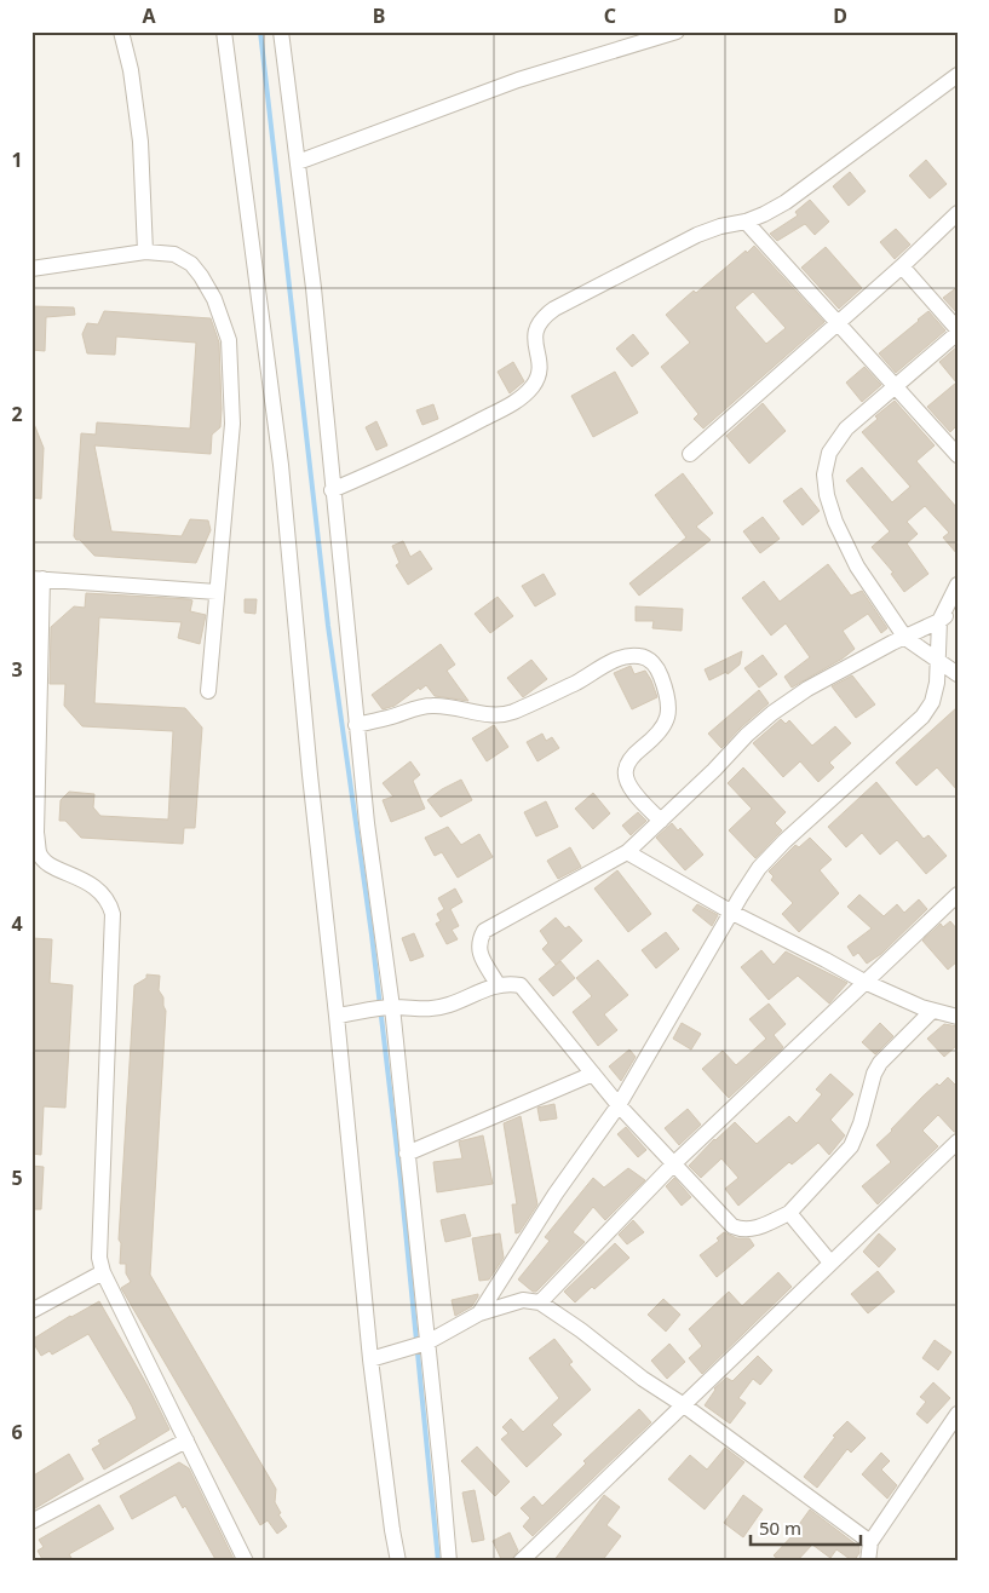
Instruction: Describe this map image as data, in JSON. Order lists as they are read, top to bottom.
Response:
{
  "scale_bar": "50 m",
  "grid": {
    "columns": [
      "A",
      "B",
      "C",
      "D"
    ],
    "rows": [
      "1",
      "2",
      "3",
      "4",
      "5",
      "6"
    ]
  }
}
